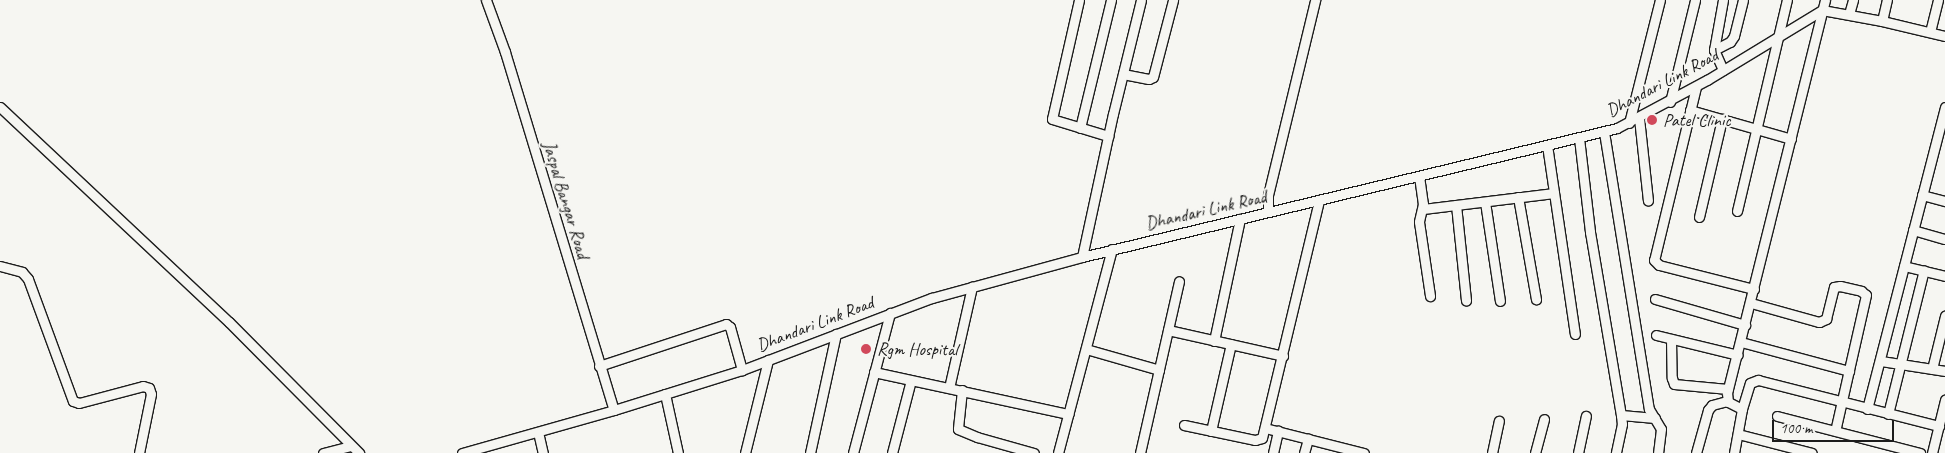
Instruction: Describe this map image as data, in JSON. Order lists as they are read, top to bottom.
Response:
{
  "streets": {
    "street": ["Dhandari Link Road", "Jaspal Bangar Road"]
  },
  "crossings": [
    ["Dhandari Link Road", "Jaspal Bangar Road"]
  ],
  "places": ["Patel Clinic", "Rgm Hospital"],
  "scale_bar": "100 m"
}
